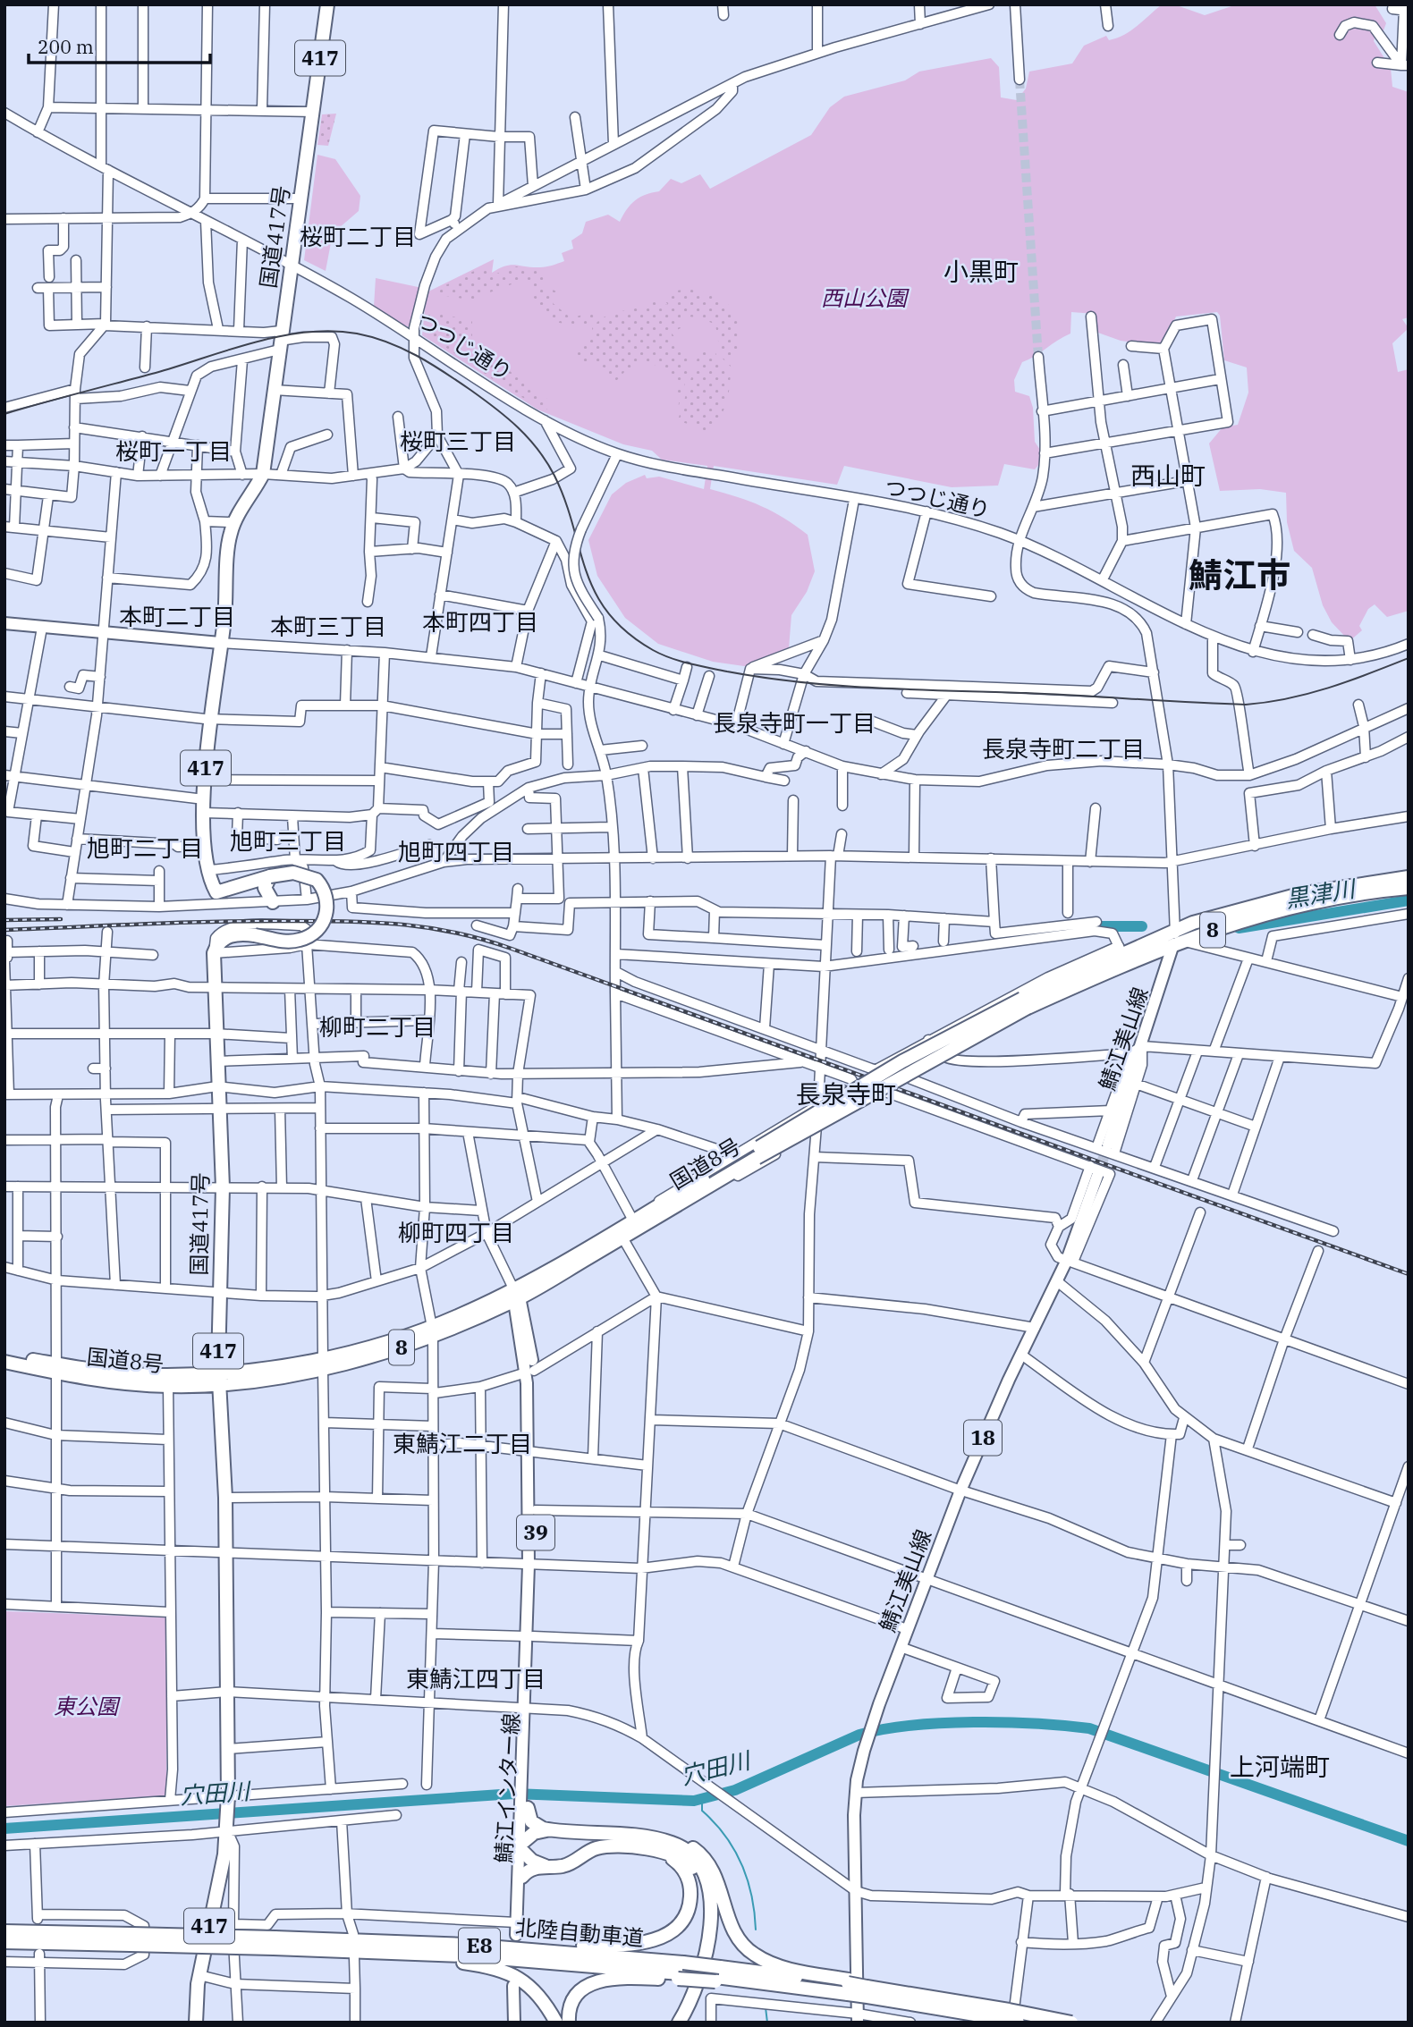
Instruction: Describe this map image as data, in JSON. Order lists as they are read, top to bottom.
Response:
{
  "streets": {
    "highway": [
      "417",
      "国道417号",
      "8",
      "国道8号",
      "北陸自動車道",
      "E8"
    ],
    "main road": [
      "鯖江美山線",
      "18",
      "39",
      "鯖江インター線"
    ],
    "street": ["つつじ通り"]
  },
  "crossings": [
    ["国道417号", "つつじ通り"],
    ["国道417号", "国道8号"],
    ["鯖江美山線", "国道8号"],
    ["国道8号", "鯖江インター線"]
  ],
  "districts": [
    "桜町二丁目",
    "小黒町",
    "桜町三丁目",
    "桜町一丁目",
    "西山町",
    "鯖江市",
    "本町二丁目",
    "本町四丁目",
    "本町三丁目",
    "長泉寺町一丁目",
    "長泉寺町二丁目",
    "旭町三丁目",
    "旭町二丁目",
    "旭町四丁目",
    "柳町二丁目",
    "長泉寺町",
    "柳町四丁目",
    "東鯖江二丁目",
    "東鯖江四丁目",
    "上河端町"
  ],
  "water": ["黒津川", "穴田川"],
  "parks": ["西山公園", "東公園"],
  "scale_bar": "200 m"
}
